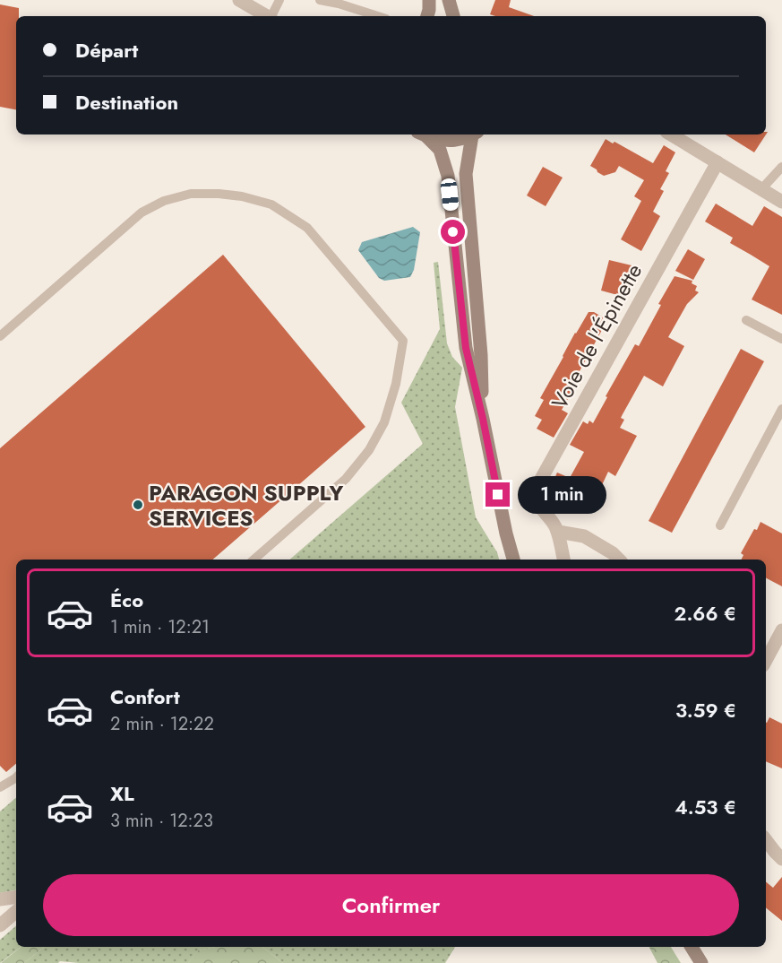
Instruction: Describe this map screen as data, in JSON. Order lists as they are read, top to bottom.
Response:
{
  "streets": {
    "street": ["Voie de l'Épinette"]
  },
  "places": ["PARAGON SUPPLY SERVICES"],
  "page": {
    "banner": ["Départ", "Destination"],
    "bubble": "1 min",
    "list": [
      {
        "name": "Éco",
        "note": "1 min · 12:21",
        "value": "2.66 €"
      },
      {
        "name": "Confort",
        "note": "2 min · 12:22",
        "value": "3.59 €"
      },
      {
        "name": "XL",
        "note": "3 min · 12:23",
        "value": "4.53 €"
      }
    ],
    "buttons": "Confirmer"
  }
}
